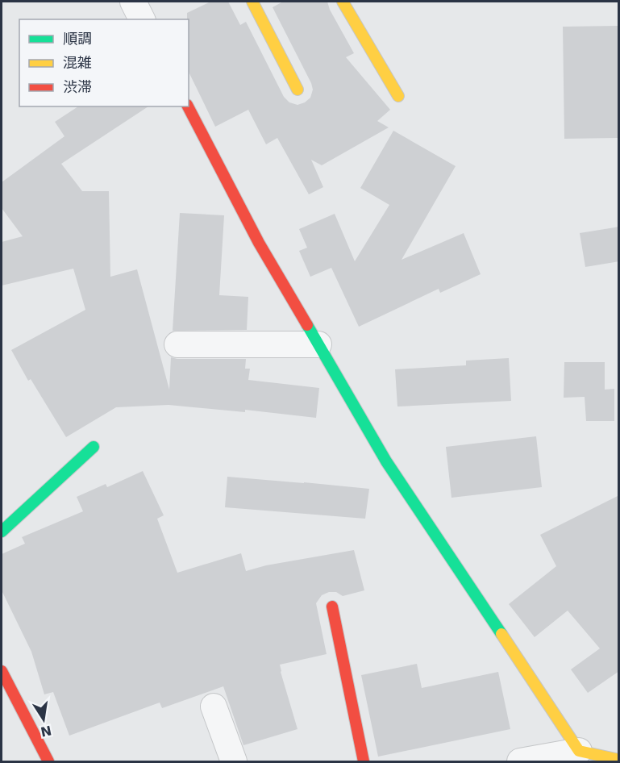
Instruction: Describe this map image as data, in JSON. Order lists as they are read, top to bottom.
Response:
{
  "legend": ["順調", "混雑", "渋滞"],
  "north": "bottom"
}
